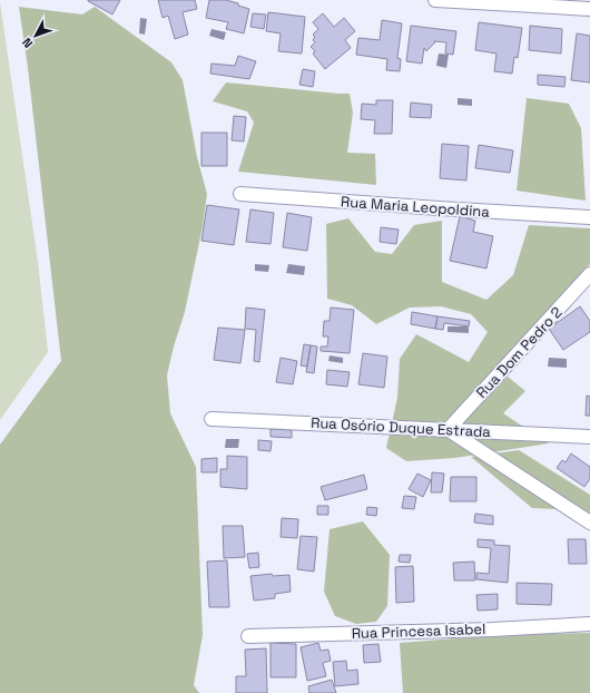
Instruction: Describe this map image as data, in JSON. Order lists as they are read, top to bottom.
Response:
{
  "streets": {
    "street": [
      "Rua Maria Leopoldina",
      "Rua Dom Pedro 2",
      "Rua Osório Duque Estrada",
      "Rua Princesa Isabel"
    ]
  },
  "crossings": [
    ["Rua Dom Pedro 2", "Rua Osório Duque Estrada"]
  ],
  "north": "bottom left"
}
